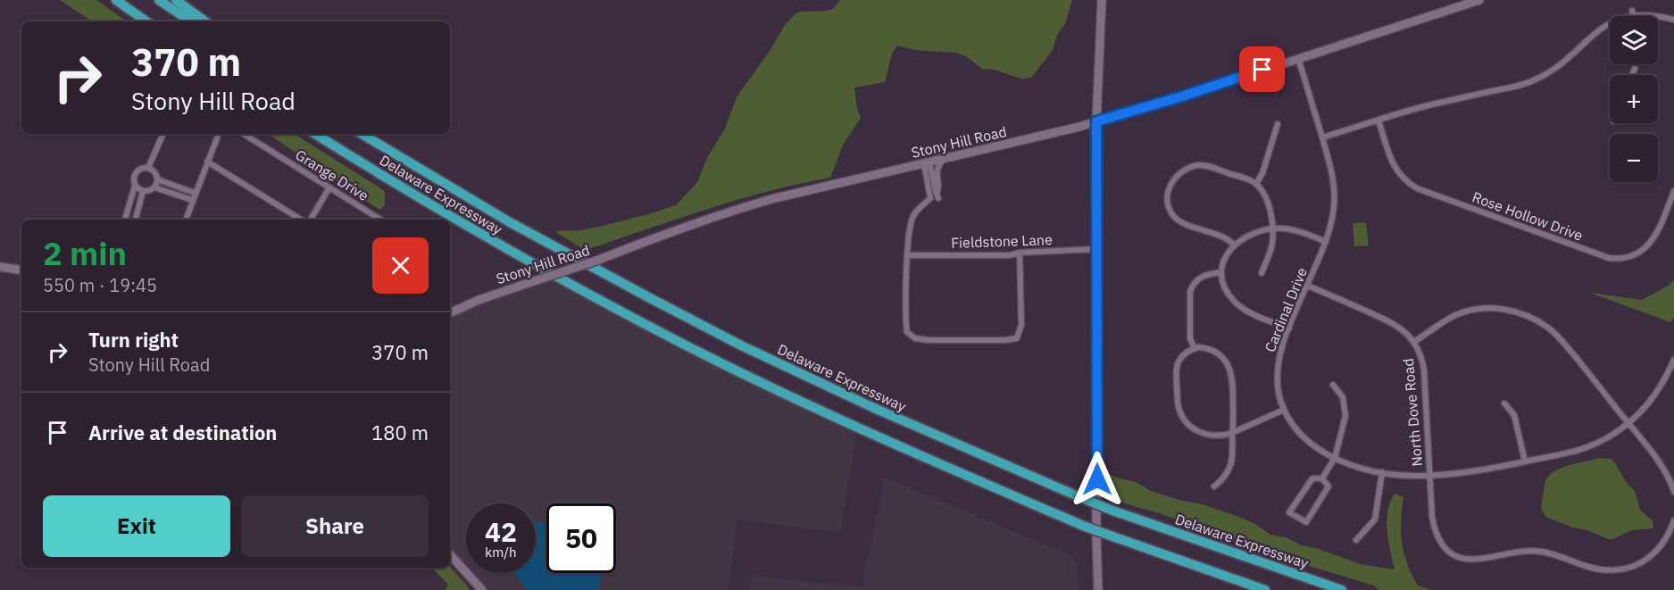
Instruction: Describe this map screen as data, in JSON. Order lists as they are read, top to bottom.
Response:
{
  "streets": {
    "highway": ["Delaware Expressway"],
    "street": [
      "Stony Hill Road",
      "Grange Drive",
      "Rose Hollow Drive",
      "Fieldstone Lane",
      "Cardinal Drive",
      "North Dove Road"
    ]
  },
  "crossings": [
    ["Stony Hill Road", "Cardinal Drive"],
    ["Cardinal Drive", "North Dove Road"]
  ],
  "page": {
    "map_buttons": ["+", "−"],
    "turn": ["370 m", "Stony Hill Road"],
    "heading": ["2 min", "550 m · 19:45"],
    "list": [
      {
        "name": "Turn right",
        "note": "Stony Hill Road",
        "value": "370 m"
      },
      {
        "name": "Arrive at destination",
        "value": "180 m"
      }
    ],
    "buttons": ["Exit", "Share"],
    "speed": "42 km/h",
    "limit": "50"
  }
}
